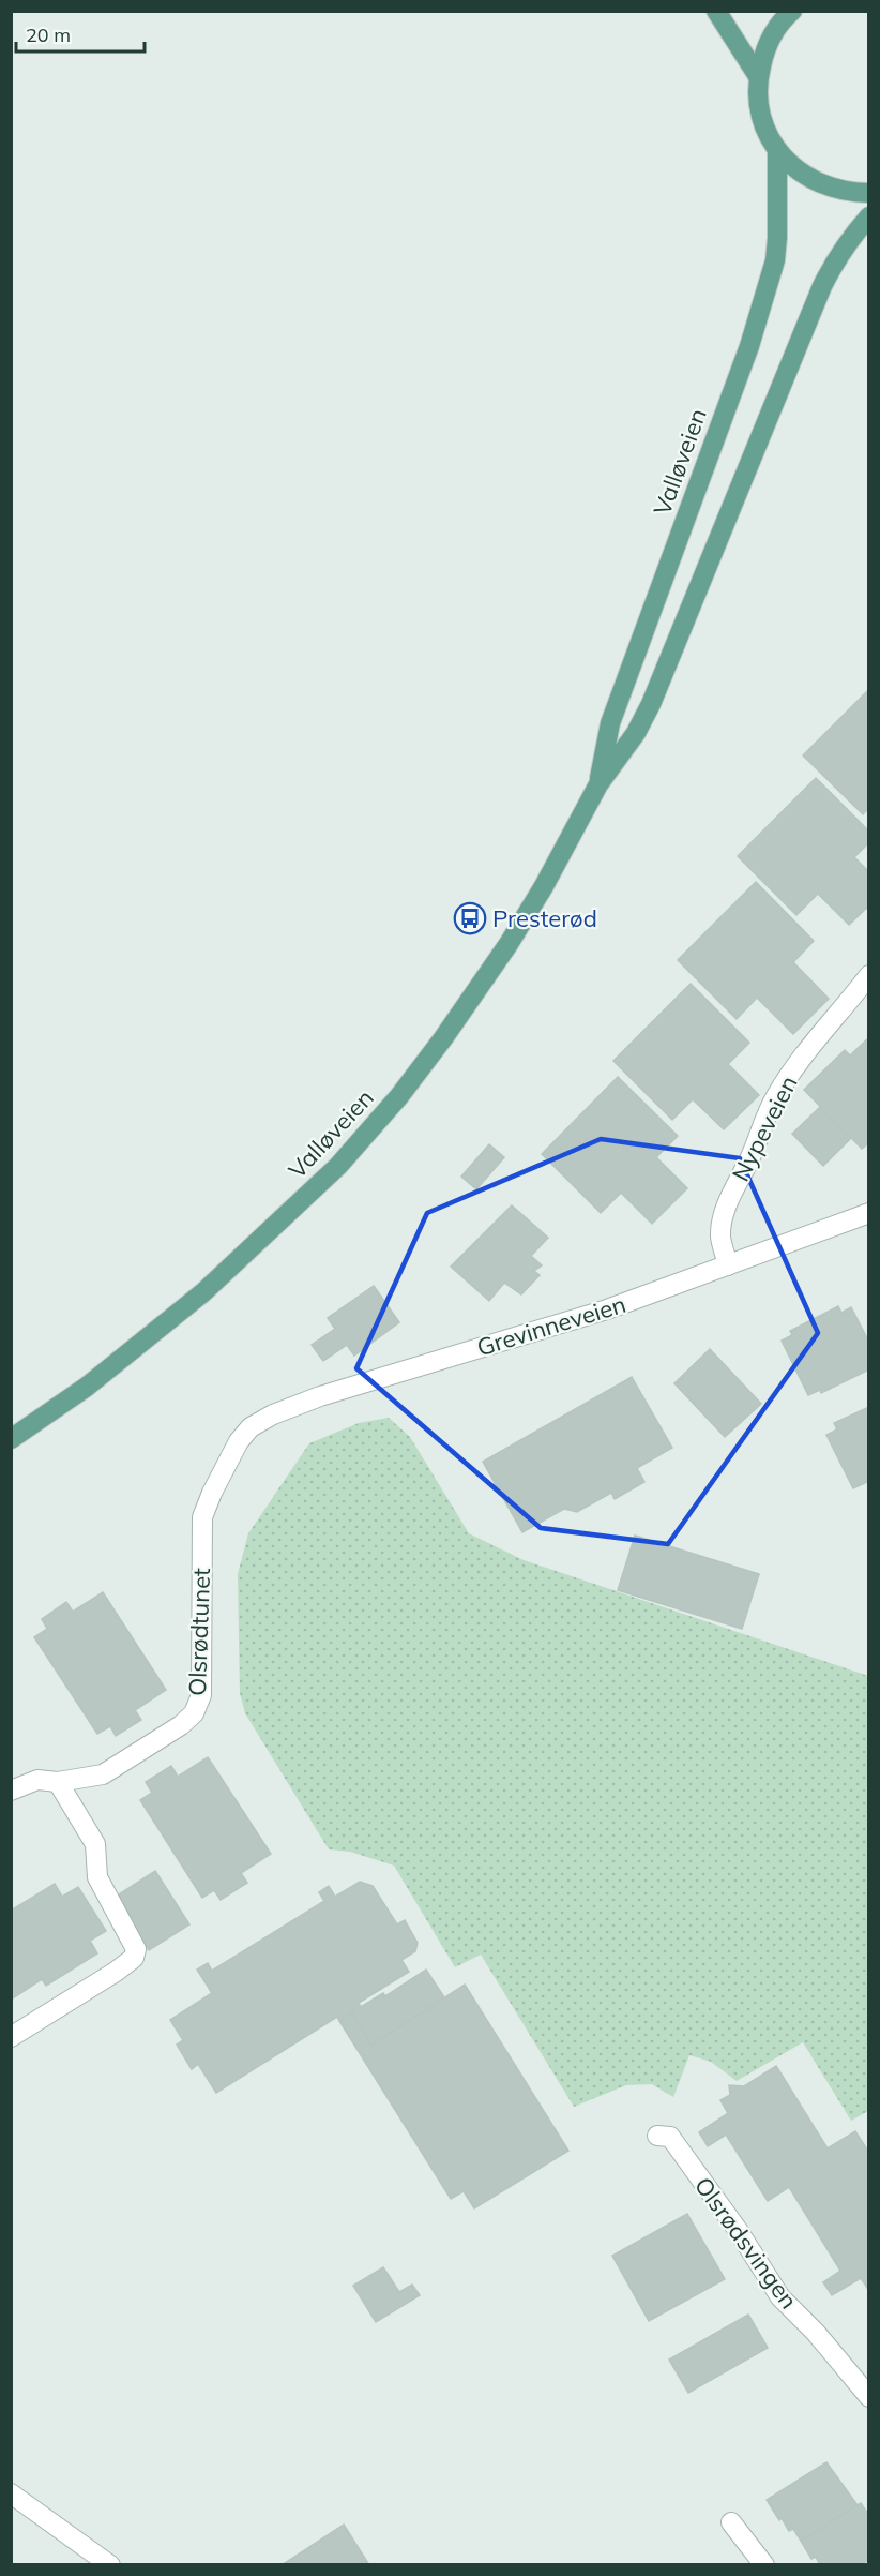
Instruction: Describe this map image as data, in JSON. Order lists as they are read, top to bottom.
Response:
{
  "streets": {
    "main road": ["Valløveien"],
    "street": [
      "Nypeveien",
      "Grevinneveien",
      "Olsrødtunet",
      "Olsrødsvingen"
    ]
  },
  "crossings": [
    ["Nypeveien", "Grevinneveien"],
    ["Grevinneveien", "Olsrødtunet"]
  ],
  "places": {
    "bus stop": ["Presterød"]
  },
  "scale_bar": "20 m"
}
